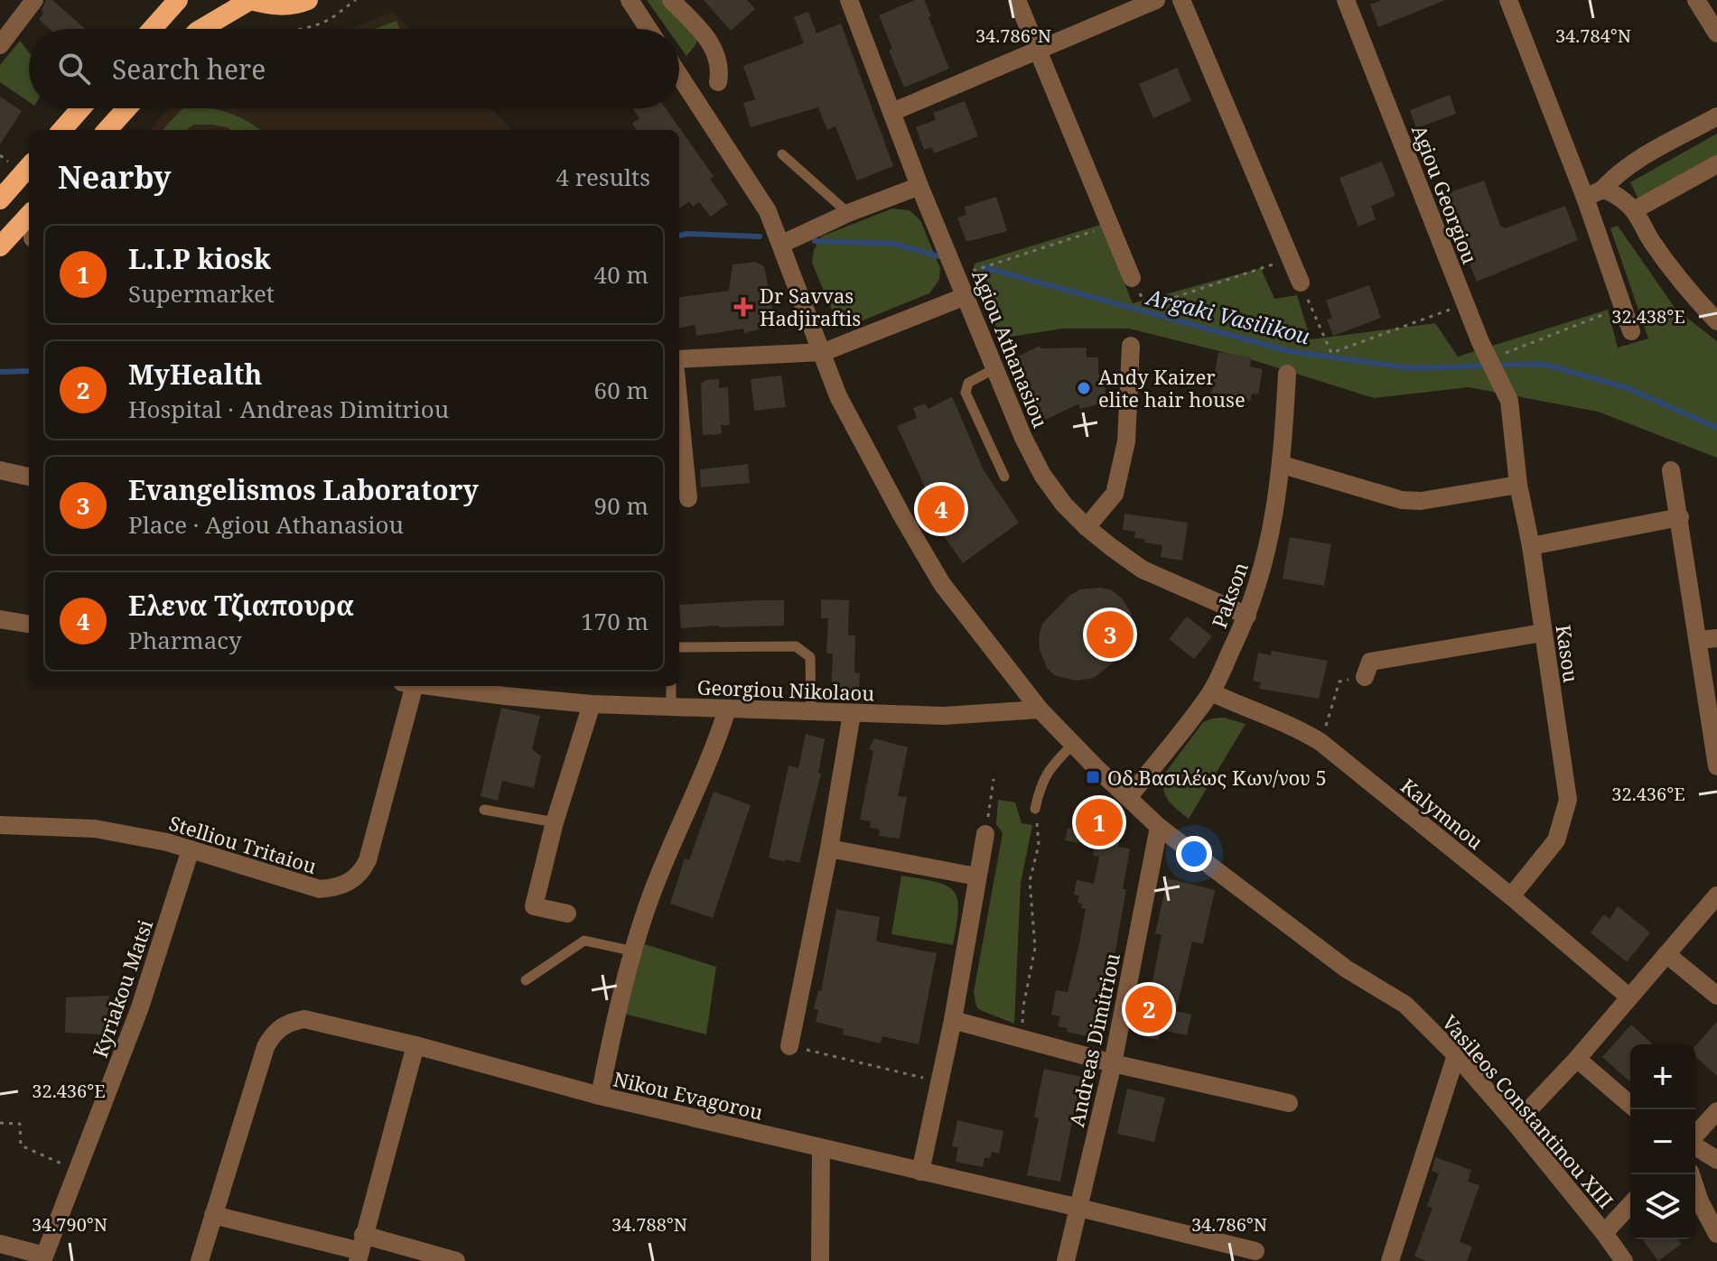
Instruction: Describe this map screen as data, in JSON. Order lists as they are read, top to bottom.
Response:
{
  "streets": {
    "street": [
      "Agiou Georgiou",
      "Agiou Athanasiou",
      "Pakson",
      "Kasou",
      "Georgiou Nikolaou",
      "Kalymnou",
      "Stelliou Tritaiou",
      "Kyriakou Matsi",
      "Andreas Dimitriou",
      "Nikou Evagorou",
      "Vasileos Constantinou XIII"
    ]
  },
  "crossings": [
    ["Agiou Georgiou", "Kasou"],
    ["Agiou Athanasiou", "Pakson"],
    ["Pakson", "Kalymnou"],
    ["Pakson", "Vasileos Constantinou XIII"],
    ["Kasou", "Kalymnou"],
    ["Georgiou Nikolaou", "Vasileos Constantinou XIII"],
    ["Stelliou Tritaiou", "Kyriakou Matsi"],
    ["Andreas Dimitriou", "Nikou Evagorou"],
    ["Andreas Dimitriou", "Vasileos Constantinou XIII"]
  ],
  "water": ["Argaki Vasilikou"],
  "places": {
    "health": ["Dr Savvas Hadjiraftis"],
    "other": ["Andy Kaizer elite hair house"],
    "transit": ["Οδ.Βασιλέως Κων/νου 5"]
  },
  "page": {
    "search": "Search here",
    "heading": ["Nearby", "4 results"],
    "list": [
      {
        "mark": "1",
        "name": "L.I.P kiosk",
        "note": "Supermarket",
        "value": "40 m"
      },
      {
        "mark": "2",
        "name": "MyHealth",
        "note": "Hospital · Andreas Dimitriou",
        "value": "60 m"
      },
      {
        "mark": "3",
        "name": "Evangelismos Laboratory",
        "note": "Place · Agiou Athanasiou",
        "value": "90 m"
      },
      {
        "mark": "4",
        "name": "Ελενα Τζιαπουρα",
        "note": "Pharmacy",
        "value": "170 m"
      }
    ],
    "pins": [
      "4",
      "3",
      "1",
      "2"
    ],
    "map_buttons": ["+", "−"]
  },
  "coordinates": [
    "34.786°N",
    "34.784°N",
    "32.438°E",
    "32.436°E",
    "34.790°N",
    "34.788°N"
  ]
}
